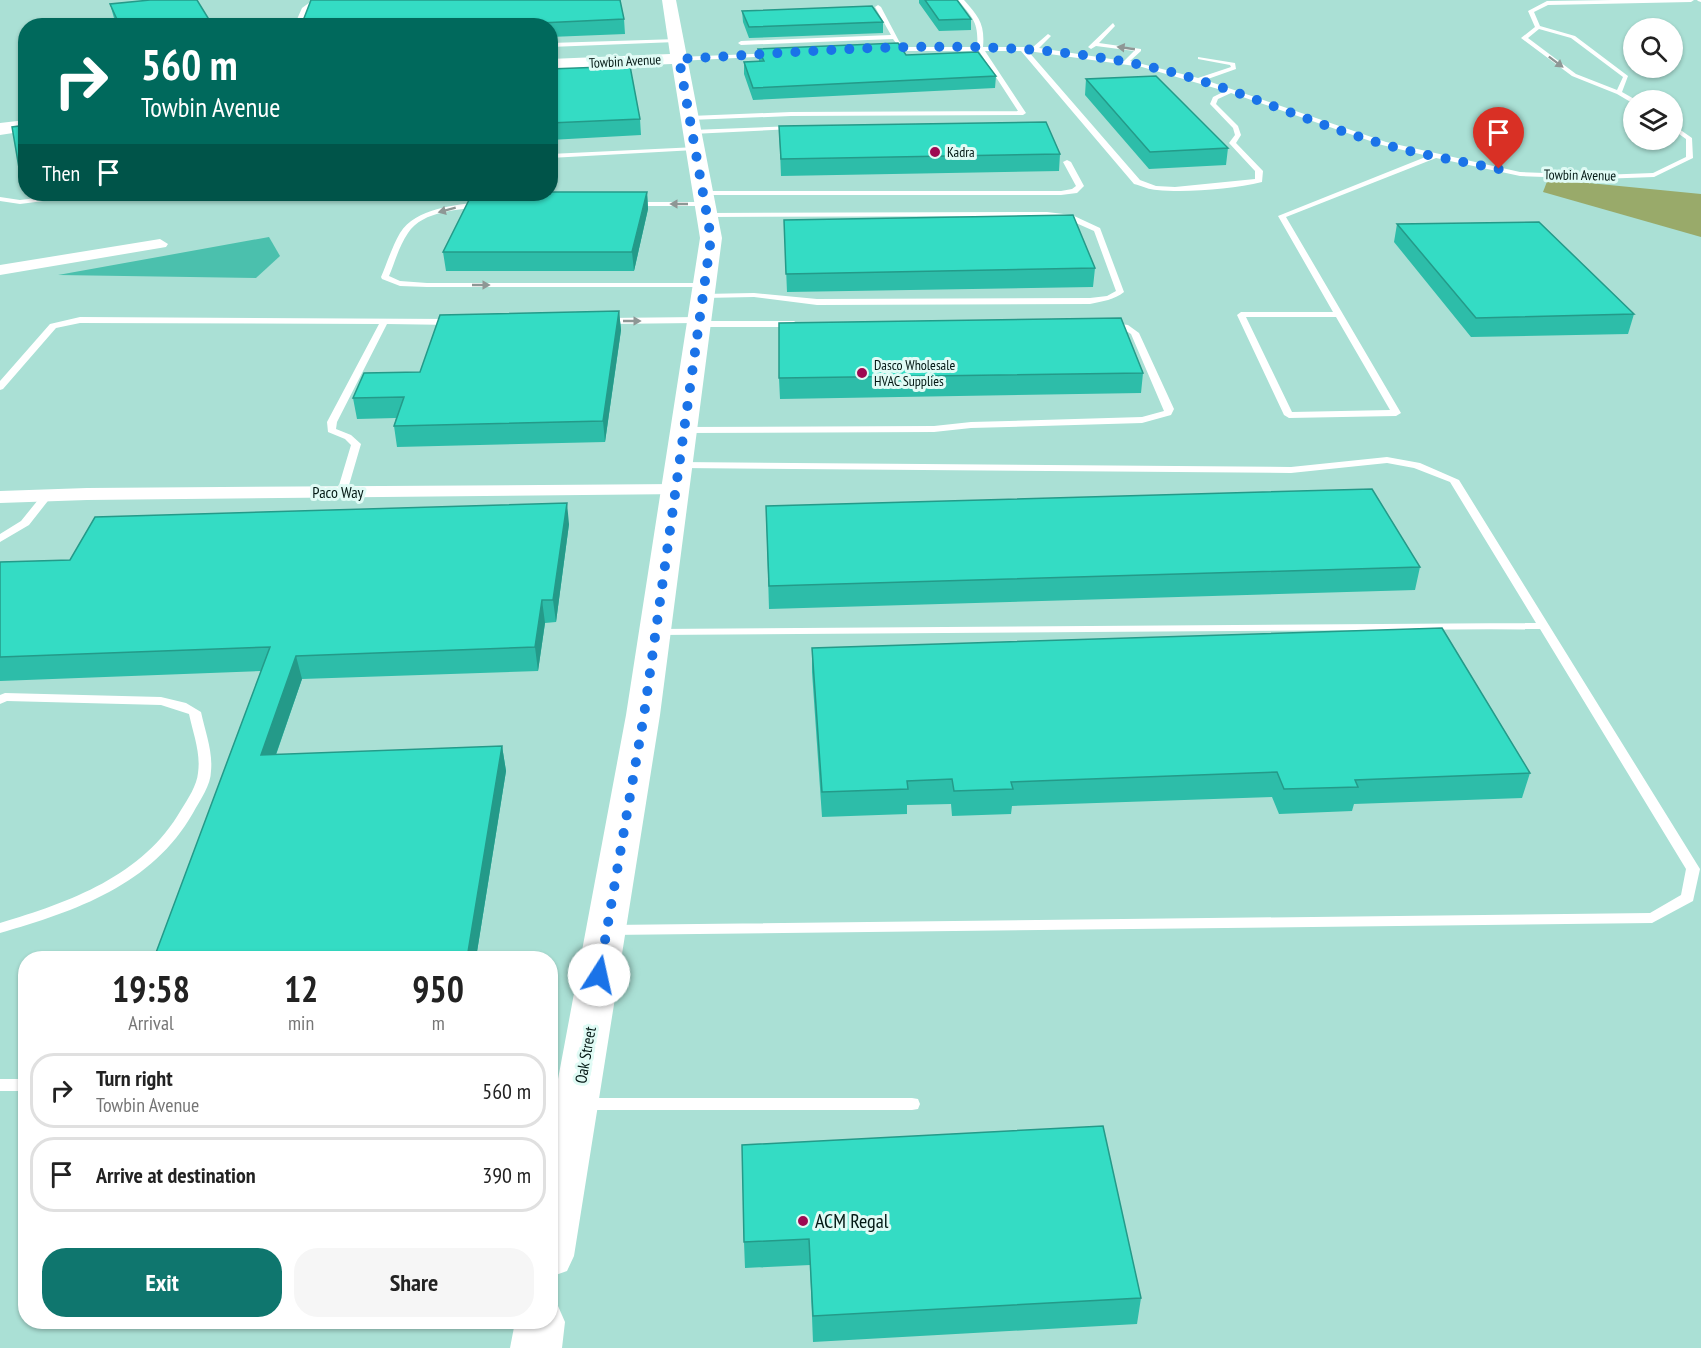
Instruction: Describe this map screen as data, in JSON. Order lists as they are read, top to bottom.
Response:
{
  "streets": {
    "street": ["Towbin Avenue", "Paco Way", "Oak Street"]
  },
  "crossings": [
    ["Towbin Avenue", "Oak Street"],
    ["Paco Way", "Oak Street"]
  ],
  "places": ["Kadra", "Dasco Wholesale HVAC Supplies", "ACM Regal"],
  "page": {
    "turn": ["560 m", "Towbin Avenue"],
    "then": "Then",
    "eta": [
      "19:58",
      "Arrival",
      "12",
      "min",
      "950",
      "m"
    ],
    "list": [
      {
        "name": "Turn right",
        "note": "Towbin Avenue",
        "value": "560 m"
      },
      {
        "name": "Arrive at destination",
        "value": "390 m"
      }
    ],
    "buttons": ["Exit", "Share"]
  }
}
